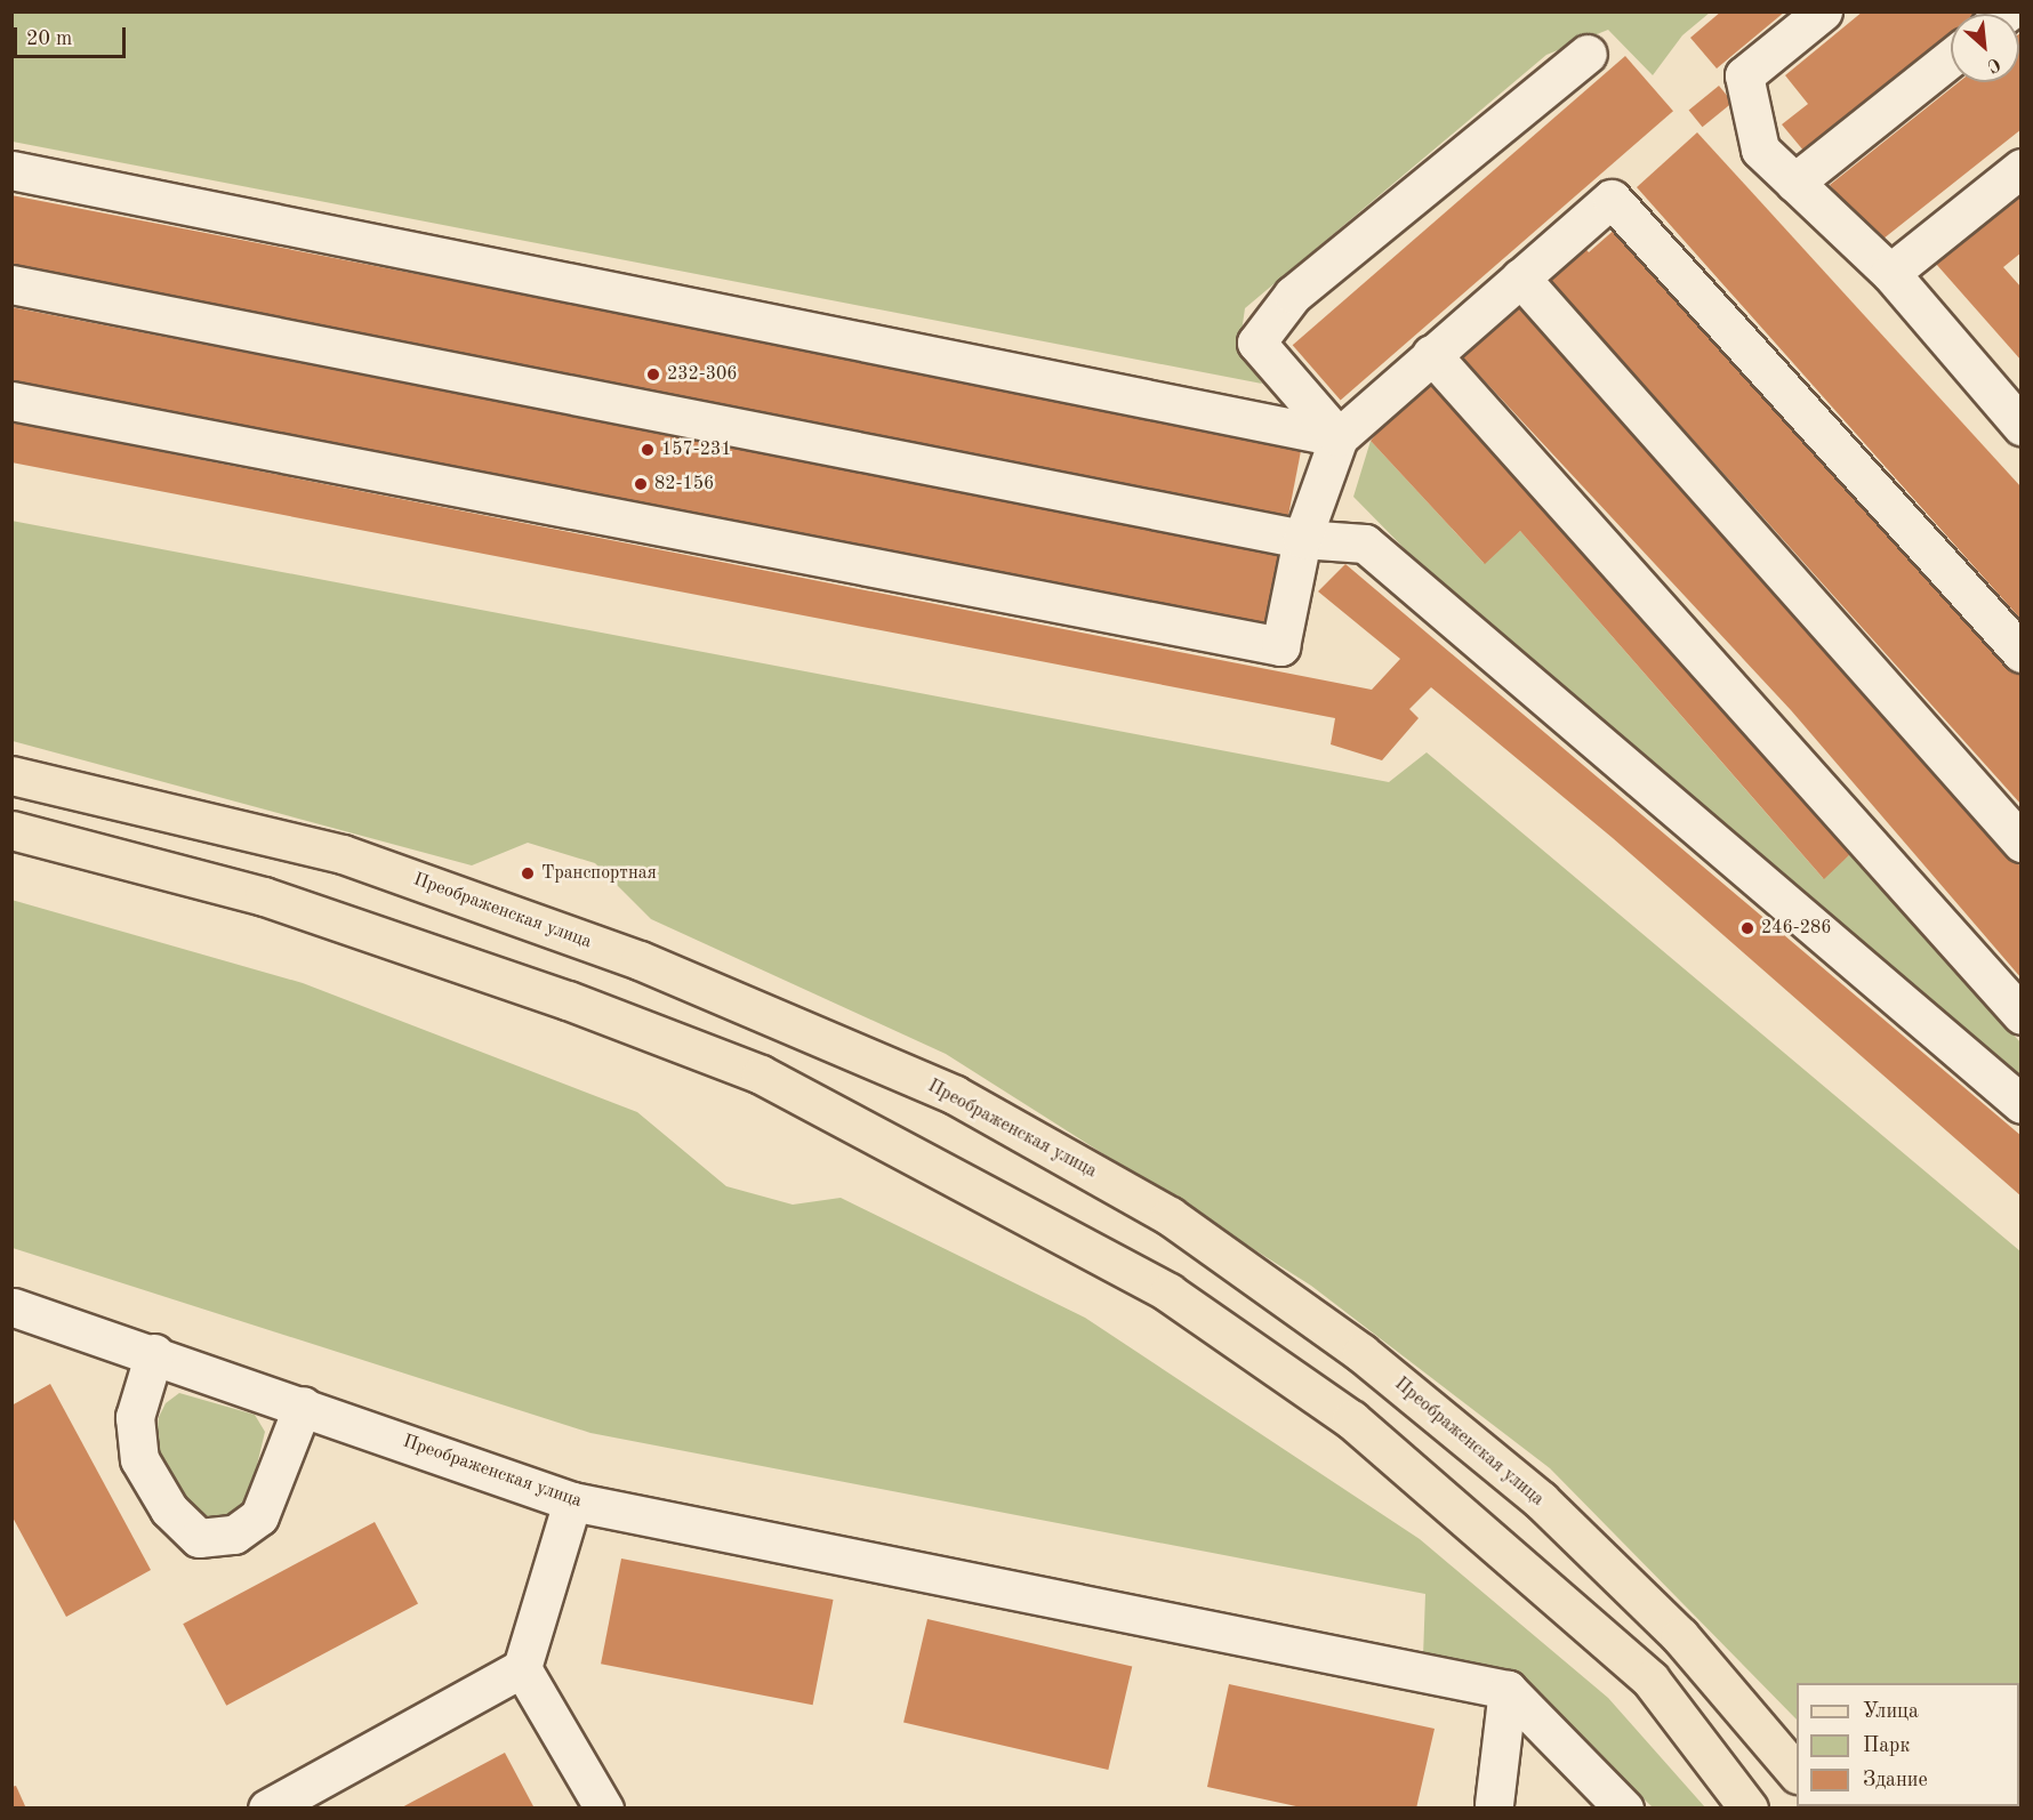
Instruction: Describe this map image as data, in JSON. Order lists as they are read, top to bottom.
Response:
{
  "streets": {
    "main road": ["Преображенская улица"]
  },
  "places": [
    "232-306",
    "157-231",
    "82-156",
    "Транспортная",
    "246-286"
  ],
  "legend": ["Улица", "Парк", "Здание"],
  "scale_bar": "20 m",
  "north": "bottom right"
}
